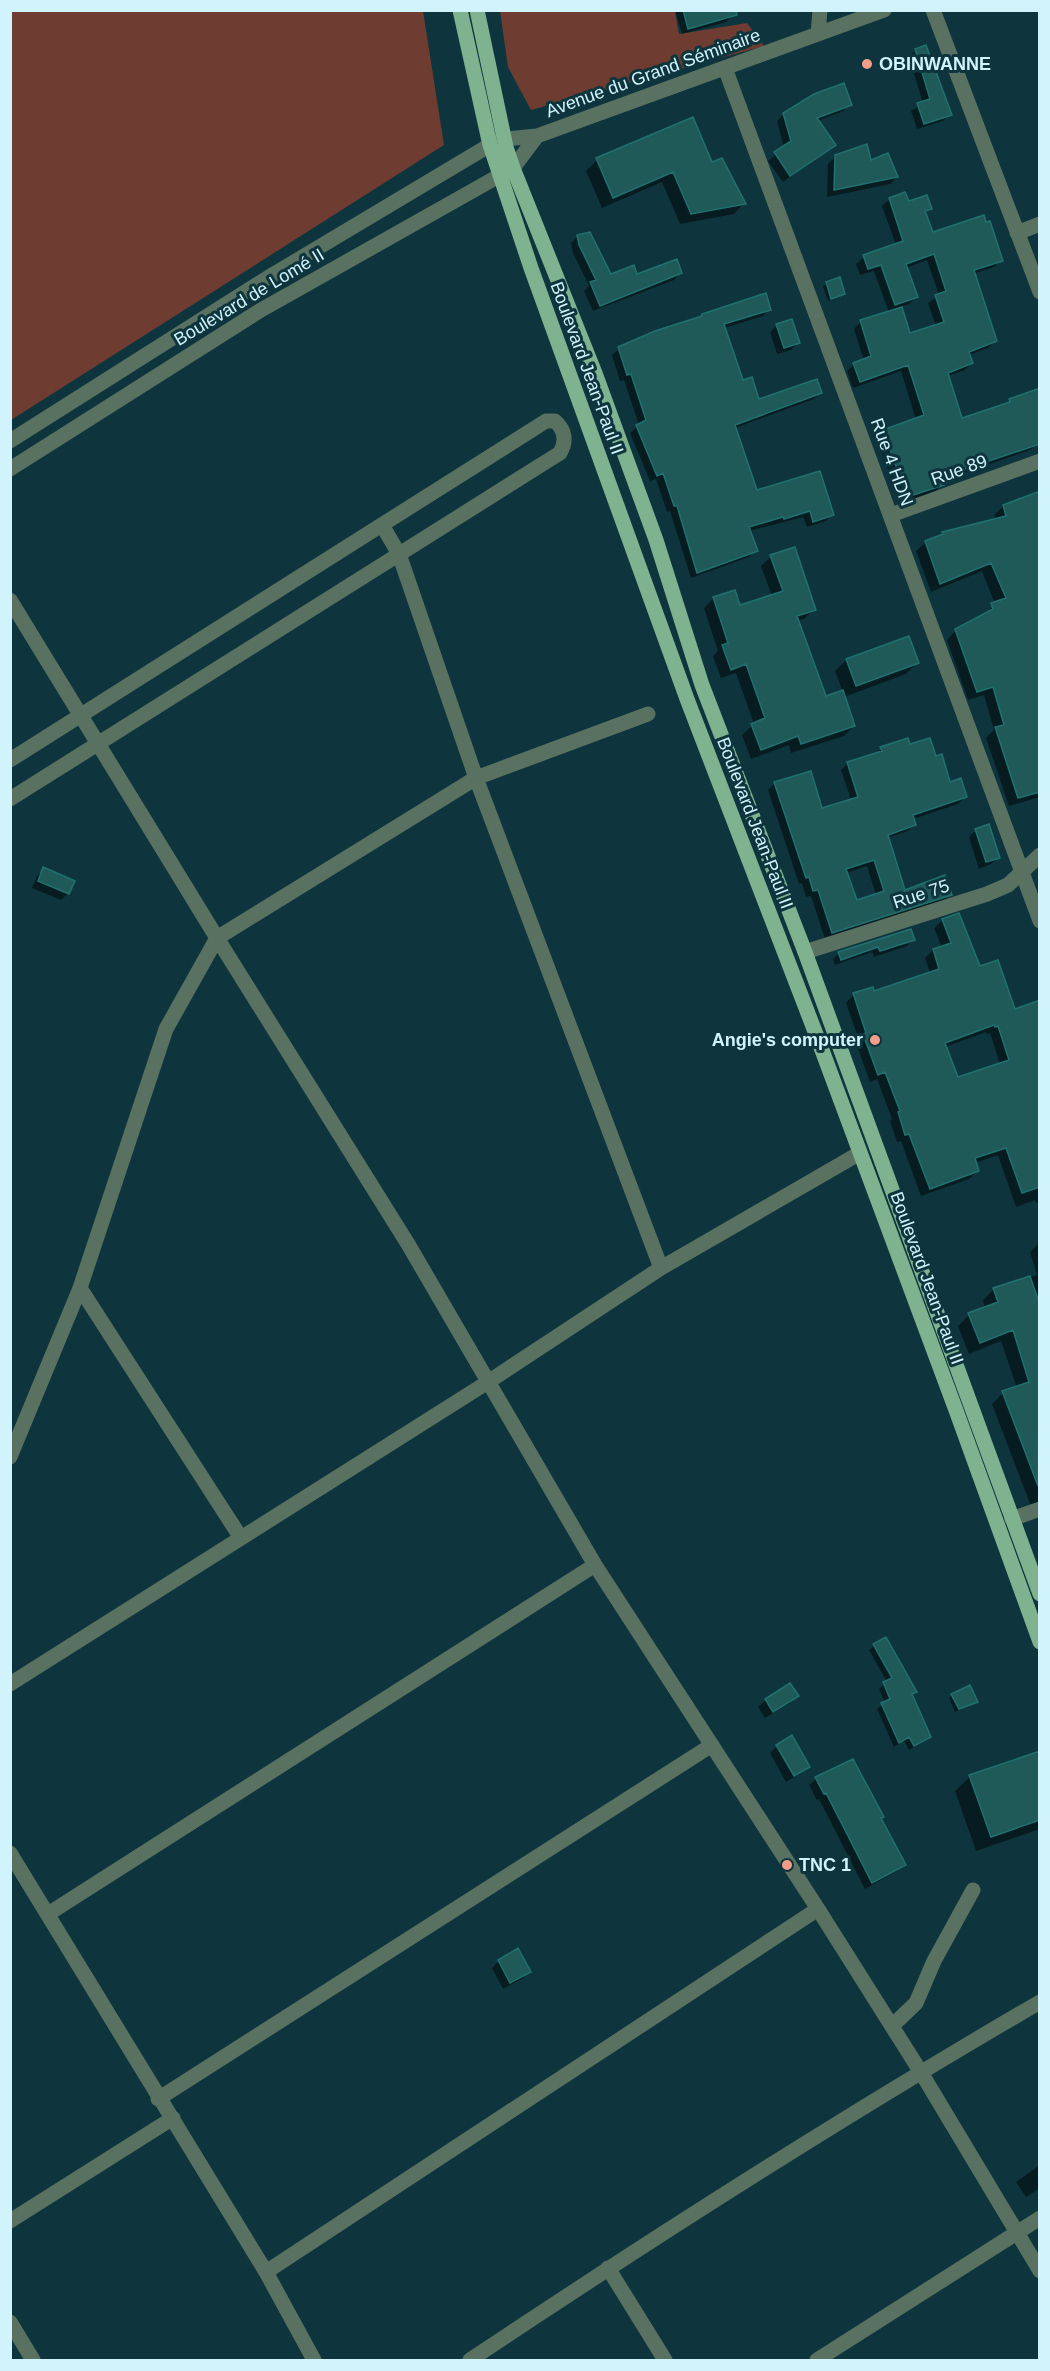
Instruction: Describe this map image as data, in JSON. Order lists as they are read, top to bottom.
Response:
{
  "streets": {
    "main road": ["Boulevard Jean-Paul II"],
    "street": [
      "Avenue du Grand Séminaire",
      "Boulevard de Lomé II",
      "Rue 4 HDN",
      "Rue 89",
      "Rue 75"
    ]
  },
  "crossings": [
    ["Avenue du Grand Séminaire", "Boulevard de Lomé II"],
    ["Avenue du Grand Séminaire", "Boulevard Jean-Paul II"],
    ["Avenue du Grand Séminaire", "Rue 4 HDN"],
    ["Boulevard de Lomé II", "Boulevard Jean-Paul II"],
    ["Boulevard Jean-Paul II", "Rue 75"],
    ["Rue 4 HDN", "Rue 89"],
    ["Rue 4 HDN", "Rue 75"]
  ],
  "places": ["OBINWANNE", "Angie's computer", "TNC 1"]
}
